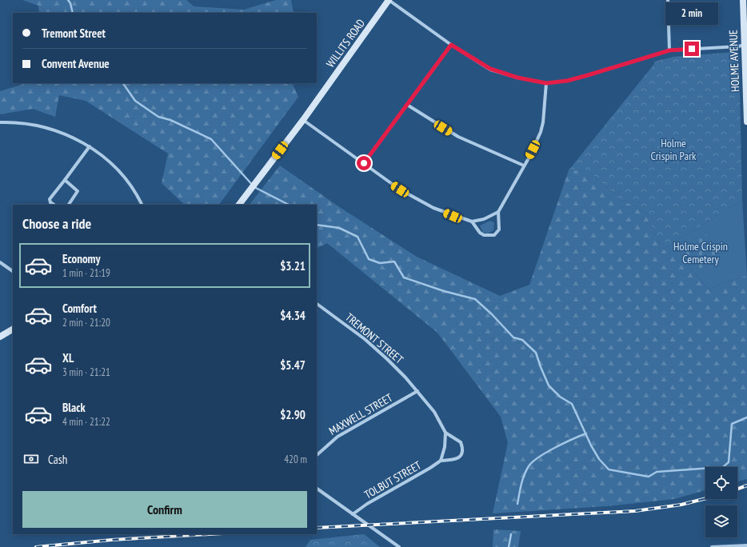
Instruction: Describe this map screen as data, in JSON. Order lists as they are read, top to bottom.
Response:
{
  "streets": {
    "street": [
      "WILLITS ROAD",
      "HOLME AVENUE",
      "TREMONT STREET",
      "MAXWELL STREET",
      "TOLBUT STREET"
    ]
  },
  "crossings": [
    ["TREMONT STREET", "MAXWELL STREET"],
    ["TREMONT STREET", "TOLBUT STREET"],
    ["MAXWELL STREET", "TOLBUT STREET"]
  ],
  "parks": ["Holme Crispin Park", "Holme Crispin Cemetery"],
  "page": {
    "bubble": "2 min",
    "banner": ["Tremont Street", "Convent Avenue"],
    "heading": "Choose a ride",
    "list": [
      {
        "name": "Economy",
        "note": "1 min · 21:19",
        "value": "$3.21"
      },
      {
        "name": "Comfort",
        "note": "2 min · 21:20",
        "value": "$4.34"
      },
      {
        "name": "XL",
        "note": "3 min · 21:21",
        "value": "$5.47"
      },
      {
        "name": "Black",
        "note": "4 min · 21:22",
        "value": "$2.90"
      }
    ],
    "pay": ["Cash", "420 m"],
    "buttons": "Confirm"
  }
}
